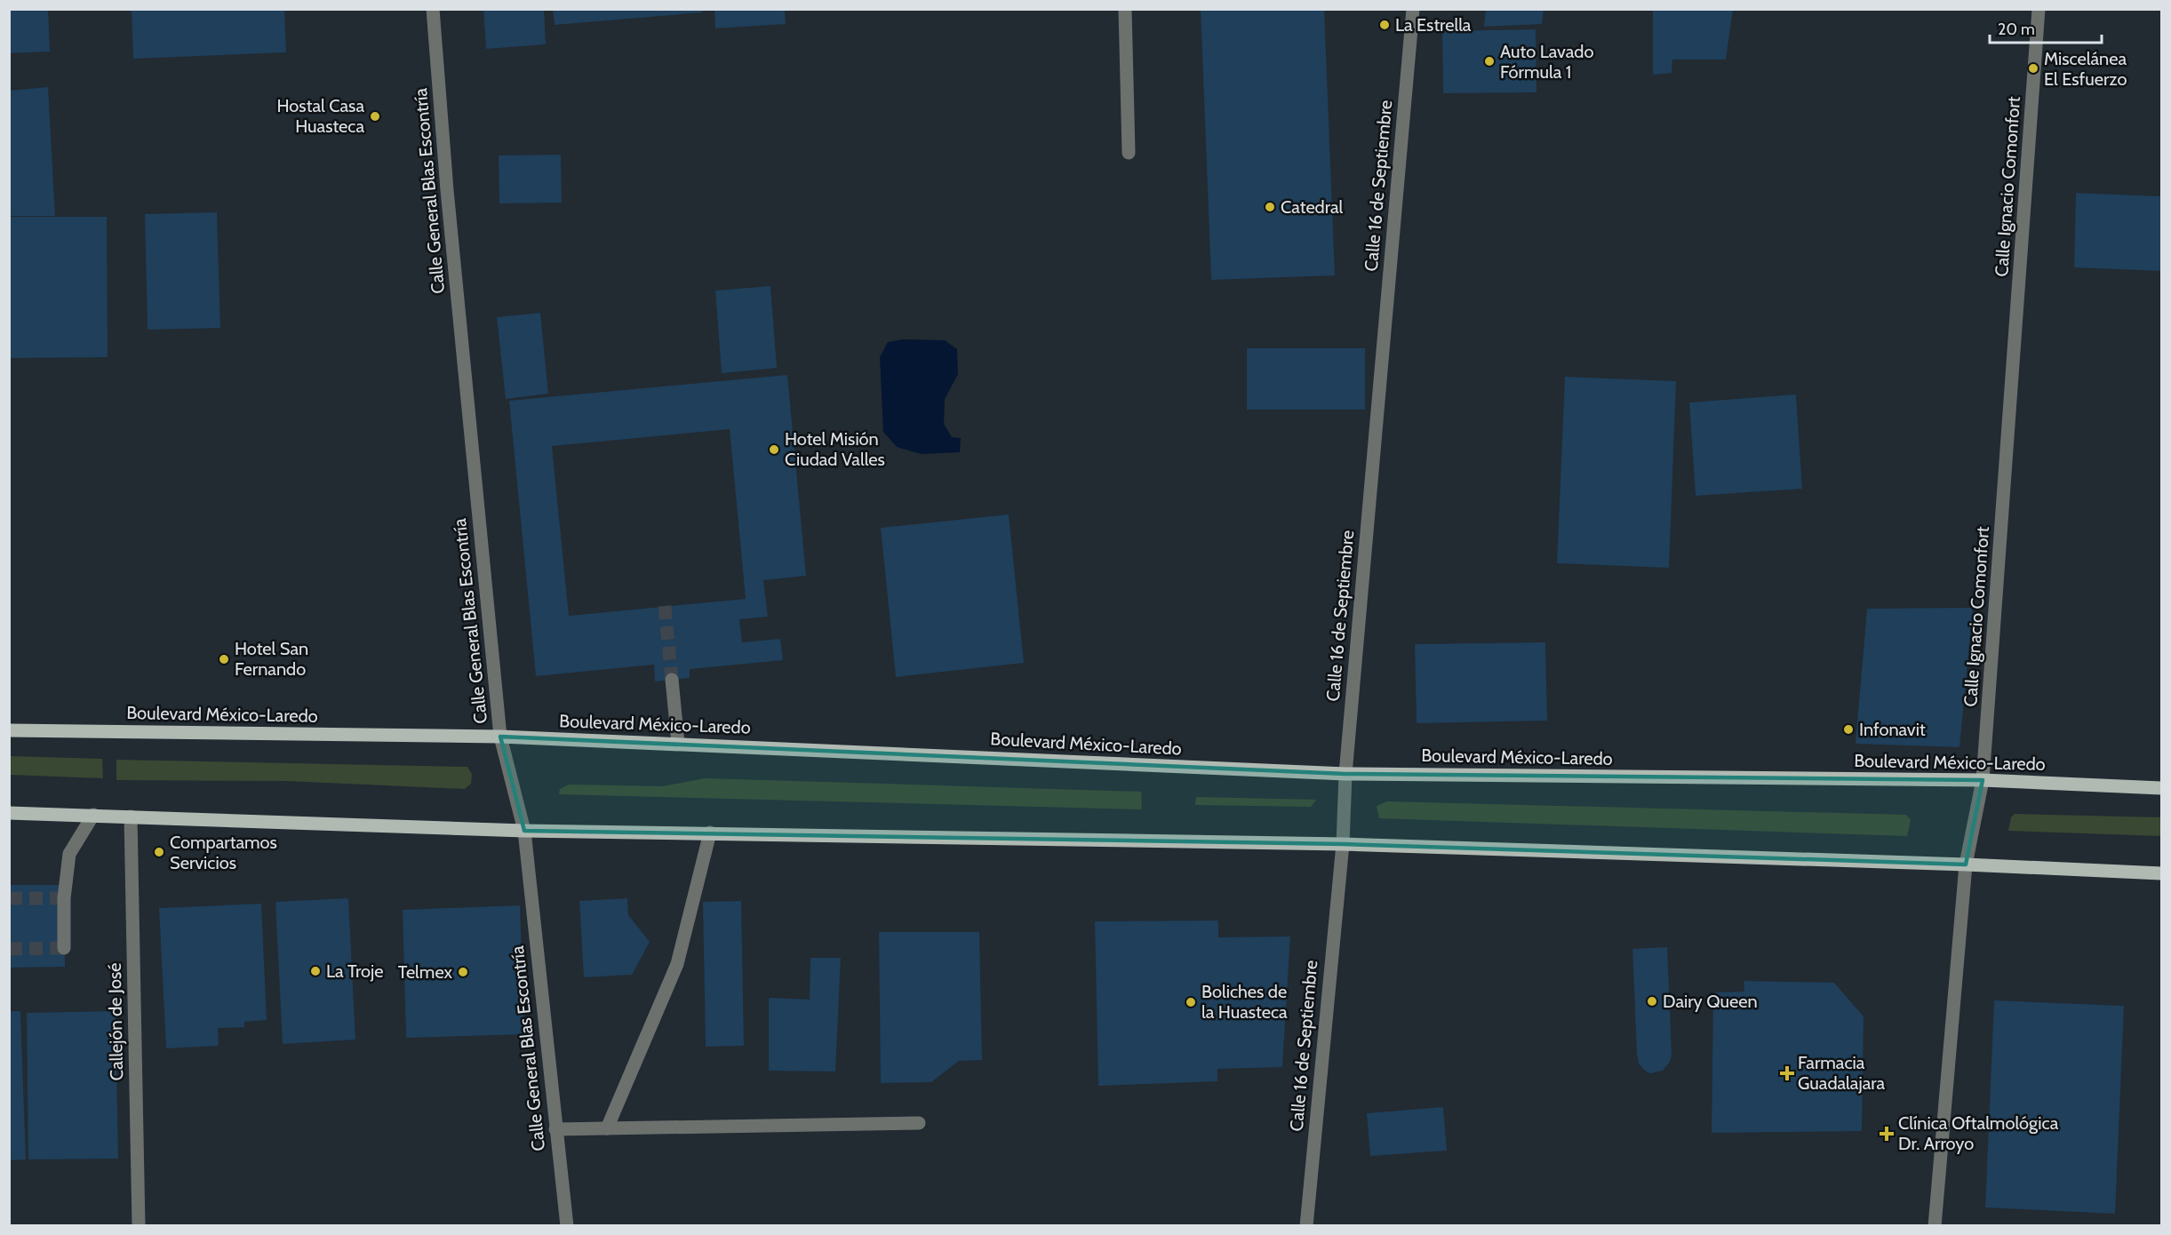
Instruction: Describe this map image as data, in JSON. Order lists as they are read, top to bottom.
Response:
{
  "streets": {
    "main road": ["Boulevard México-Laredo"],
    "street": [
      "Calle 16 de Septiembre",
      "Calle Ignacio Comonfort",
      "Calle General Blas Escontría",
      "Callejón de José"
    ]
  },
  "crossings": [
    ["Calle 16 de Septiembre", "Boulevard México-Laredo"],
    ["Calle Ignacio Comonfort", "Boulevard México-Laredo"],
    ["Calle General Blas Escontría", "Boulevard México-Laredo"]
  ],
  "places": {
    "other": [
      "La Estrella",
      "Auto Lavado Fórmula 1",
      "Miscelánea El Esfuerzo",
      "Hostal Casa Huasteca",
      "Catedral",
      "Hotel Misión Ciudad Valles",
      "Hotel San Fernando",
      "Infonavit",
      "Compartamos Servicios",
      "La Troje",
      "Telmex",
      "Dairy Queen",
      "Boliches de la Huasteca"
    ],
    "health": ["Farmacia Guadalajara", "Clínica Oftalmológica Dr. Arroyo"]
  },
  "scale_bar": "20 m"
}
